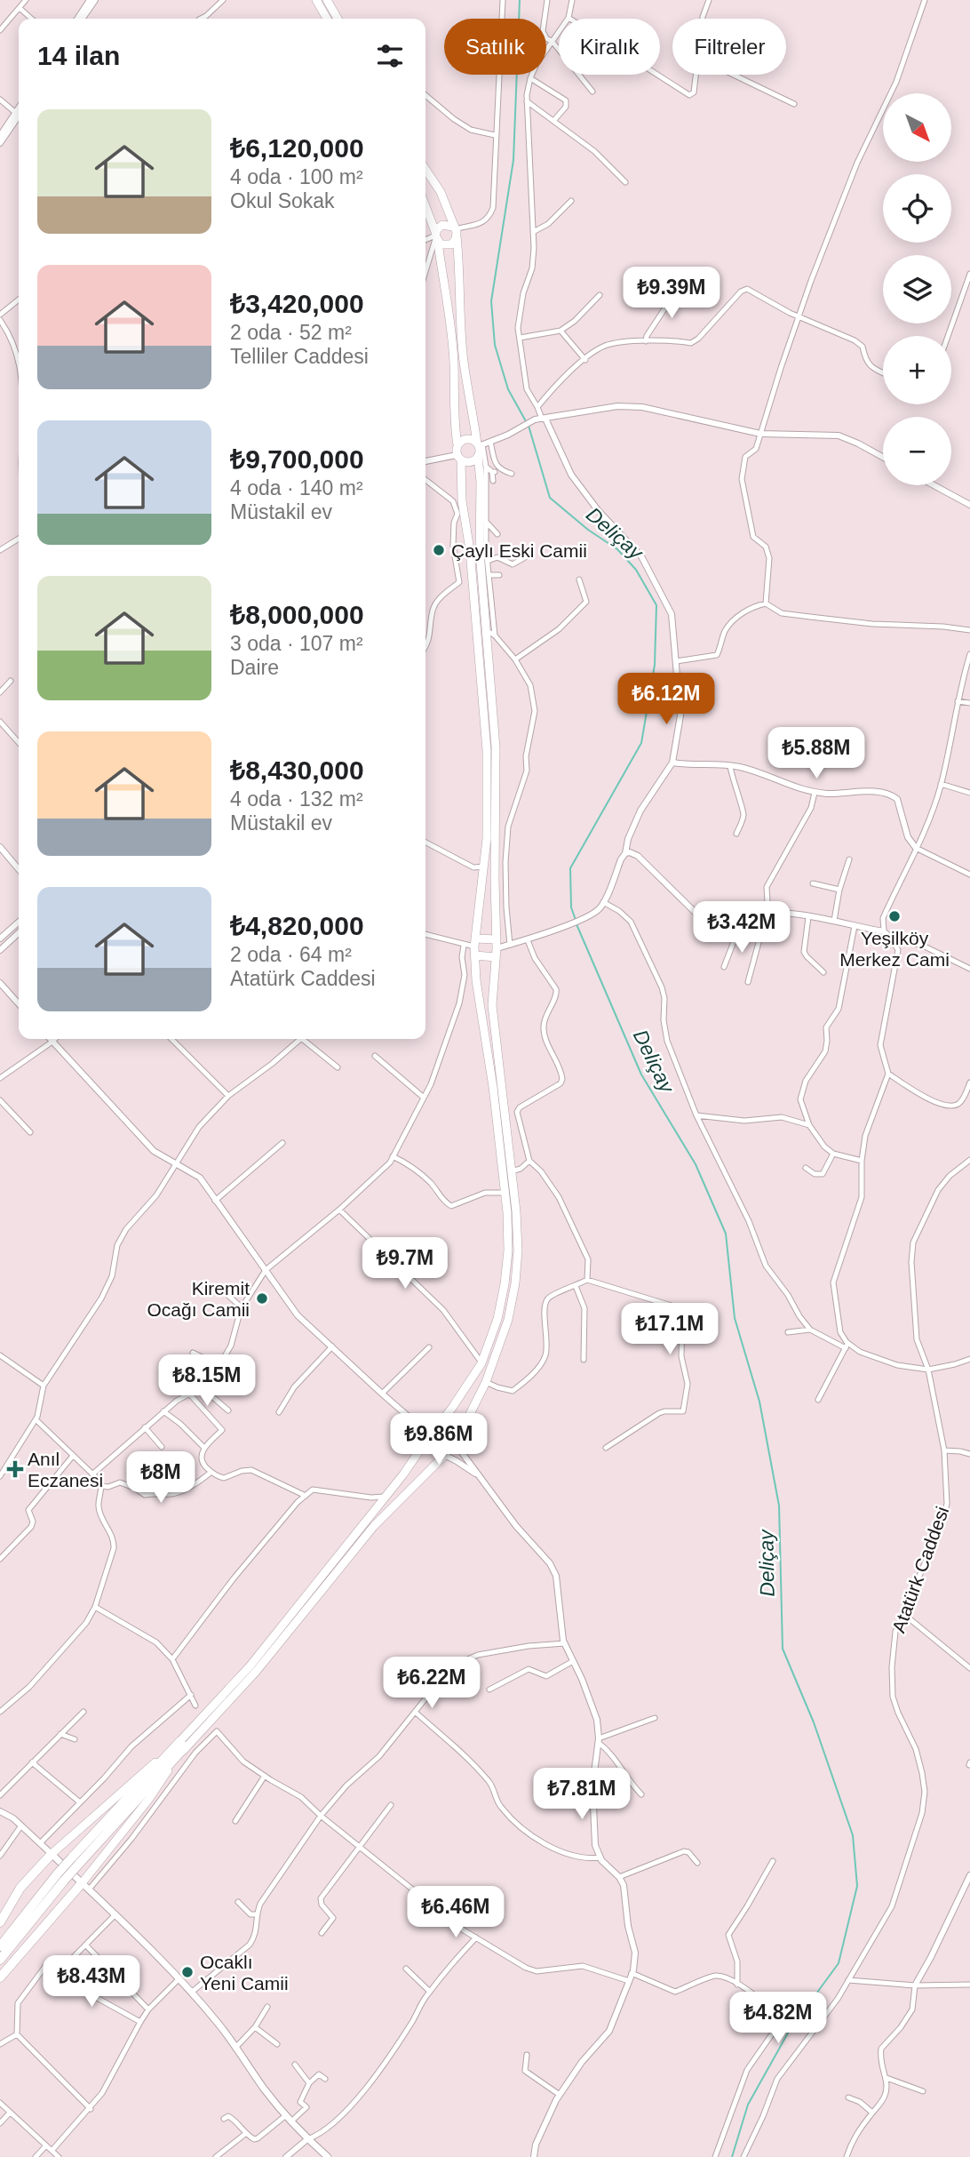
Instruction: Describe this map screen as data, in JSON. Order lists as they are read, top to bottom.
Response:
{
  "streets": {
    "street": ["Atatürk Caddesi"]
  },
  "water": ["Deliçay"],
  "places": {
    "other": [
      "Çaylı Eski Camii",
      "Yeşilköy Merkez Cami",
      "Kiremit Ocağı Camii",
      "Ocaklı Yeni Camii"
    ],
    "health": ["Anıl Eczanesi"]
  },
  "north": "bottom right",
  "page": {
    "chip": ["Satılık", "Kiralık", "Filtreler"],
    "heading": "14 ilan",
    "map_buttons": ["+", "−"],
    "list": [
      {
        "name": "₺6,120,000",
        "note": "4 oda · 100 m² · Okul Sokak"
      },
      {
        "name": "₺3,420,000",
        "note": "2 oda · 52 m² · Telliler Caddesi"
      },
      {
        "name": "₺9,700,000",
        "note": "4 oda · 140 m² · Müstakil ev"
      },
      {
        "name": "₺8,000,000",
        "note": "3 oda · 107 m² · Daire"
      },
      {
        "name": "₺8,430,000",
        "note": "4 oda · 132 m² · Müstakil ev"
      },
      {
        "name": "₺4,820,000",
        "note": "2 oda · 64 m² · Atatürk Caddesi"
      }
    ],
    "price": [
      "₺9.39M",
      "₺6.12M",
      "₺5.88M",
      "₺3.42M",
      "₺9.7M",
      "₺17.1M",
      "₺8.15M",
      "₺9.86M",
      "₺8M",
      "₺6.22M",
      "₺7.81M",
      "₺6.46M",
      "₺8.43M",
      "₺4.82M"
    ]
  }
}
